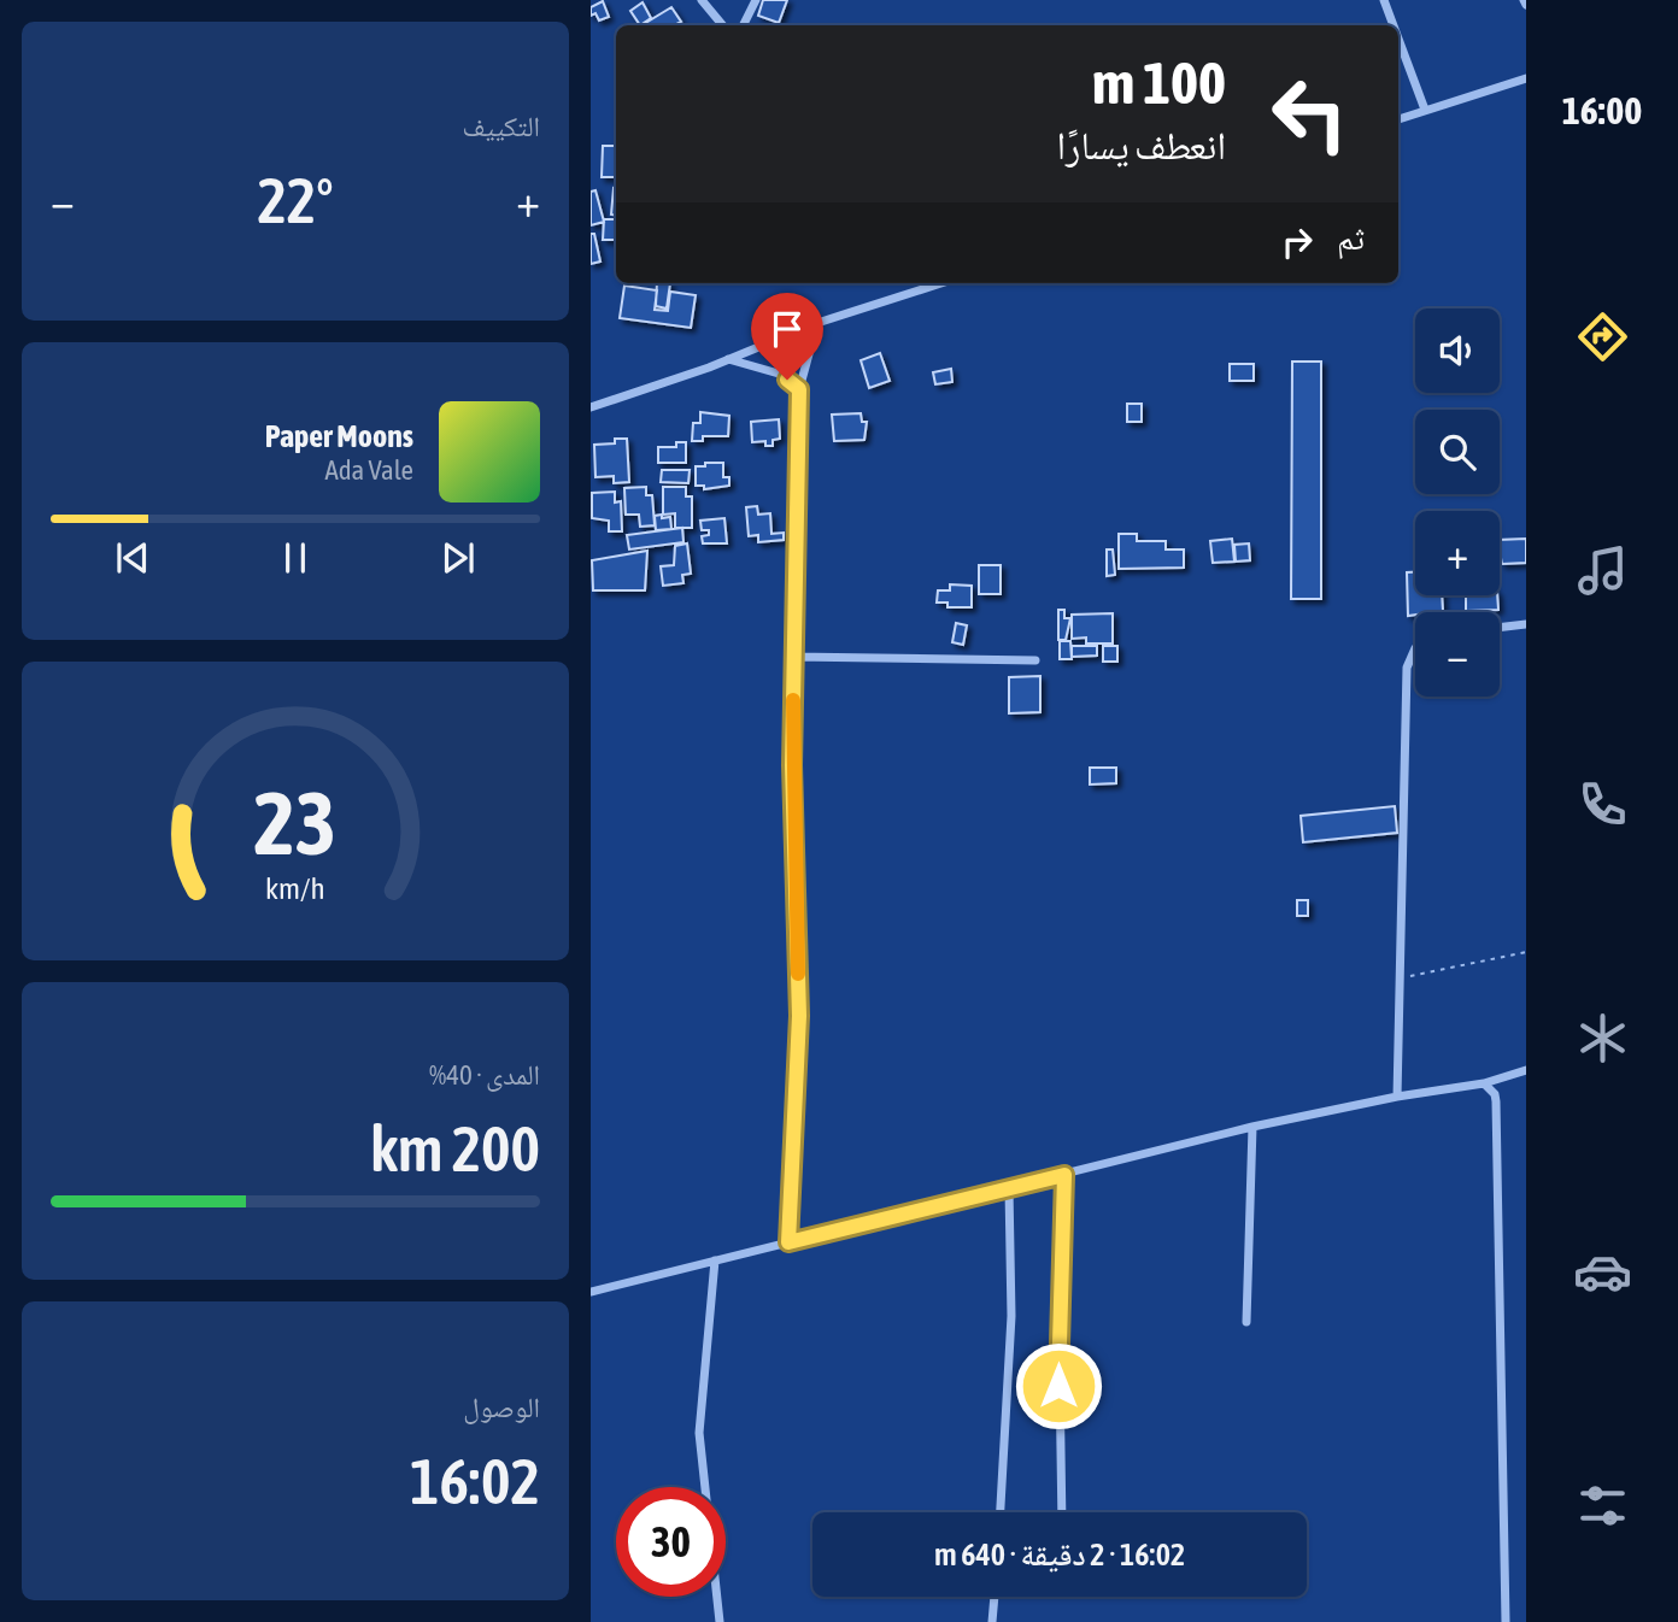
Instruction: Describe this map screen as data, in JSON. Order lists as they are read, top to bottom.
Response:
{
  "page": {
    "tabs": "16:00",
    "tile": [
      "التكييف",
      ["المدى · 40%", "200 km"],
      ["الوصول", "16:02"]
    ],
    "turn": ["100 m", "انعطف يسارًا"],
    "heat": ["−", "22°", "+"],
    "then": "ثم",
    "map_buttons": ["+", "−"],
    "song": ["Paper Moons", "Ada Vale"],
    "limit": "30",
    "trip": "16:02 · 2 دقيقة · 640 m",
    "gauge": ["23", "km/h"]
  }
}
